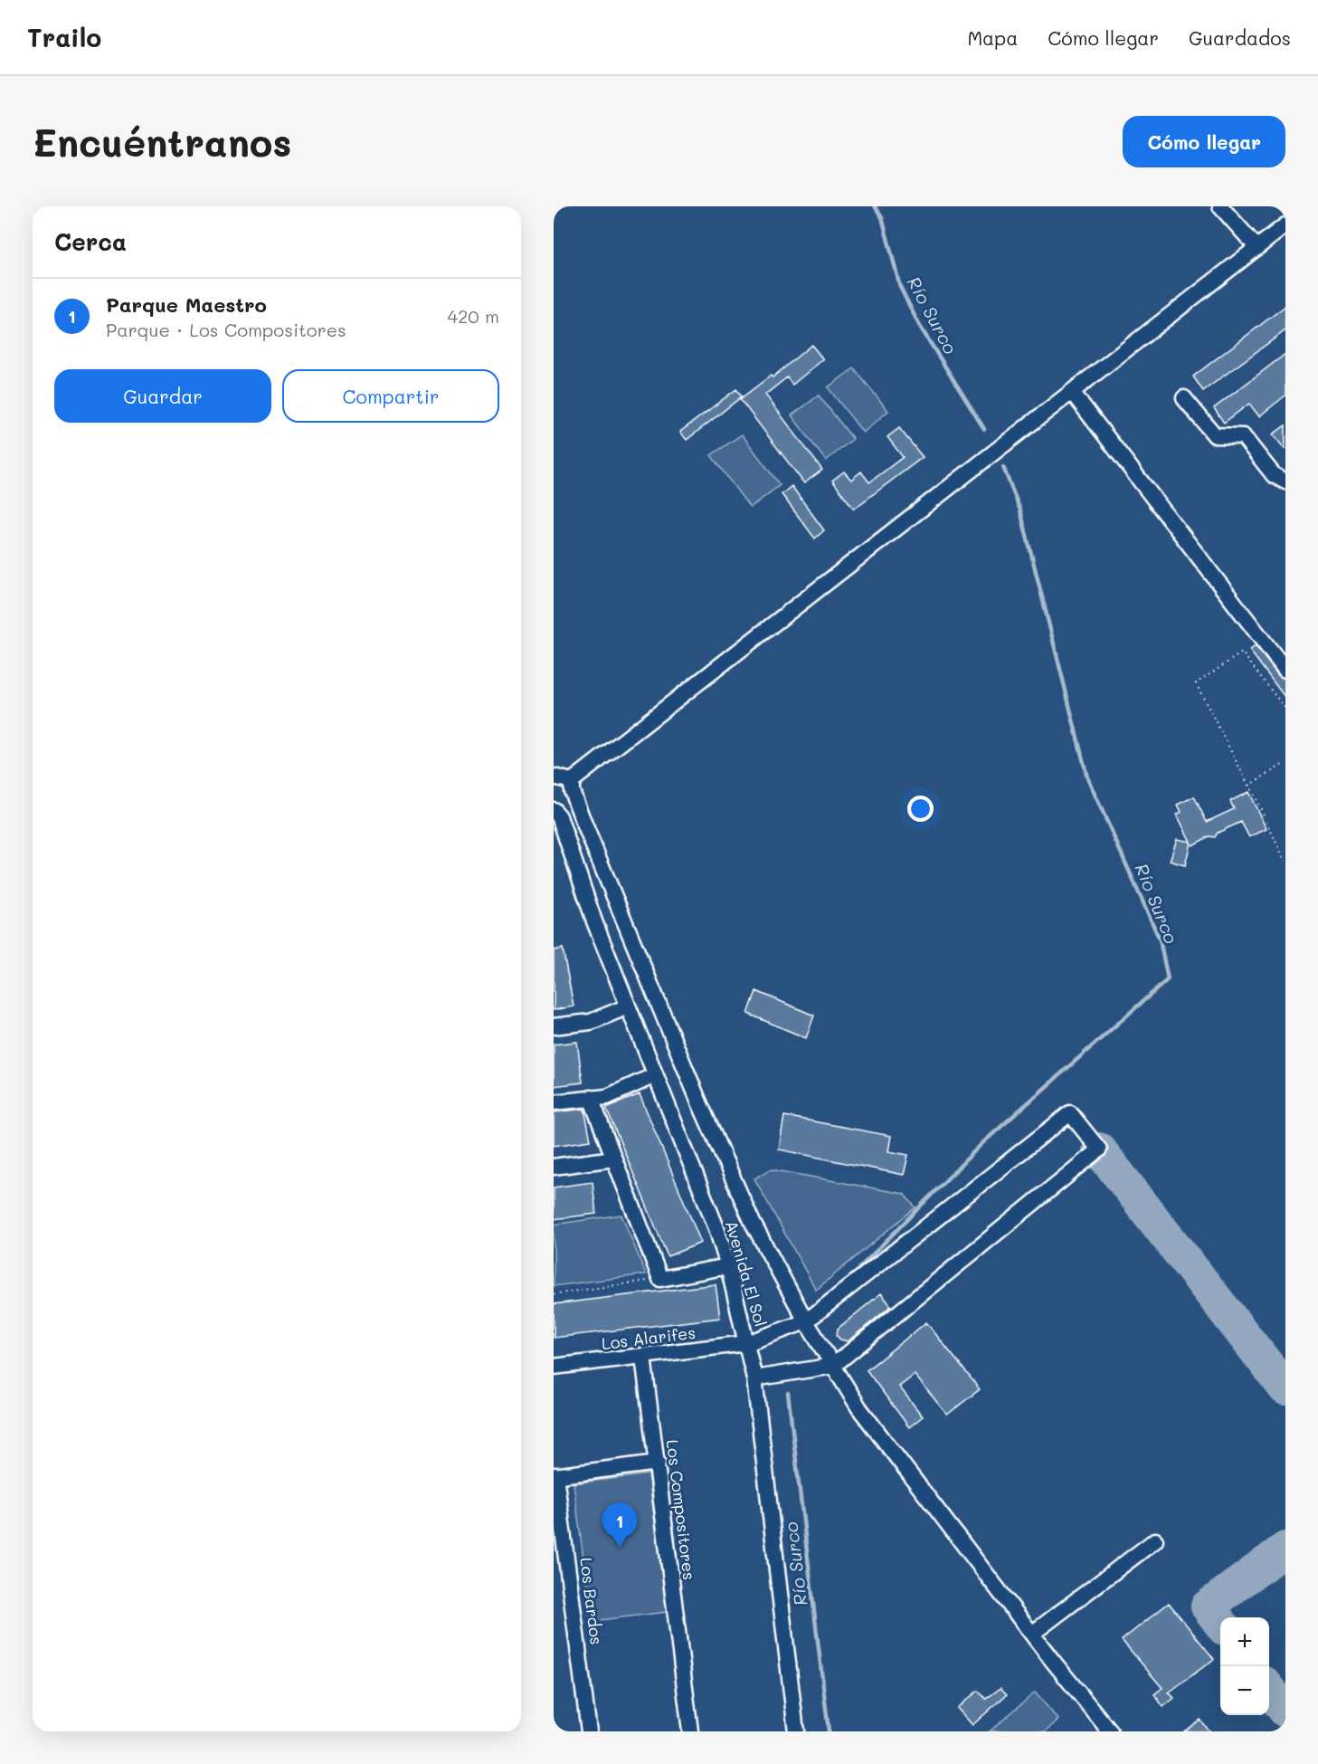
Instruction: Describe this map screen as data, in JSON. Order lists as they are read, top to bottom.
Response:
{
  "streets": {
    "street": [
      "Avenida El Sol",
      "Los Alarifes",
      "Los Compositores",
      "Los Bardos"
    ]
  },
  "crossings": [
    ["Avenida El Sol", "Los Alarifes"],
    ["Los Alarifes", "Los Compositores"]
  ],
  "water": ["Río Surco"],
  "page": {
    "header": "Trailo",
    "nav": ["Mapa", "Cómo llegar", "Guardados"],
    "buttons": [
      "Cómo llegar",
      ["Guardar", "Compartir"]
    ],
    "title": "Encuéntranos",
    "heading": "Cerca",
    "list": [
      {
        "mark": "1",
        "name": "Parque Maestro",
        "note": "Parque · Los Compositores",
        "value": "420 m"
      }
    ],
    "pins": "1",
    "map_buttons": ["+", "−"]
  }
}
